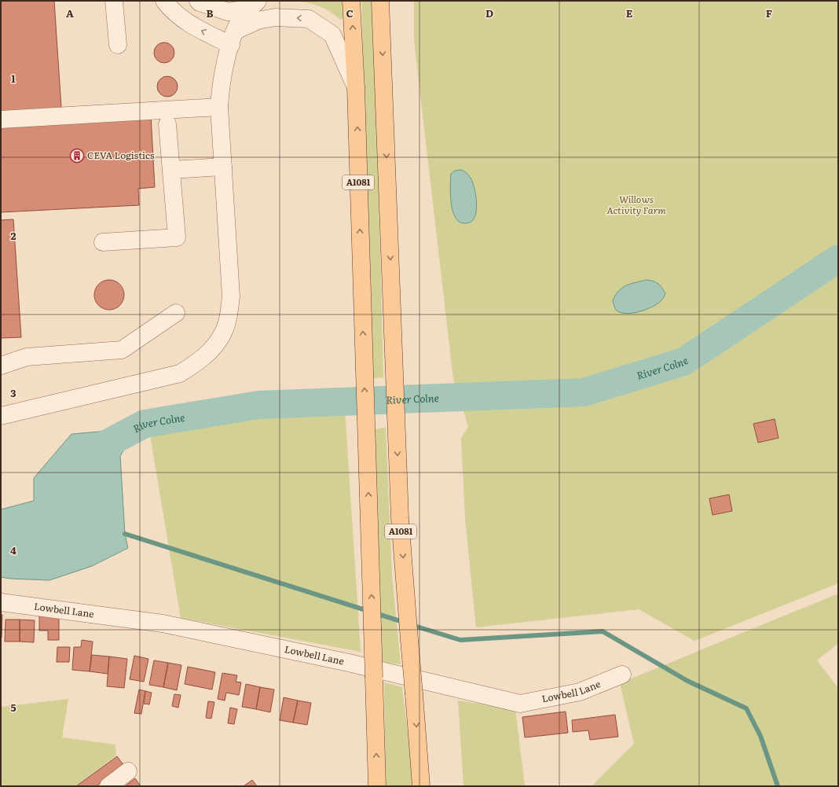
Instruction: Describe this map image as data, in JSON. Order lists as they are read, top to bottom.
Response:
{
  "streets": {
    "main road": ["A1081"],
    "street": ["Lowbell Lane"]
  },
  "water": ["River Colne"],
  "parks": ["Willows Activity Farm"],
  "places": {
    "building": ["CEVA Logistics"]
  },
  "grid": {
    "columns": [
      "A",
      "B",
      "C",
      "D",
      "E",
      "F"
    ],
    "rows": [
      "1",
      "2",
      "3",
      "4",
      "5"
    ]
  }
}
